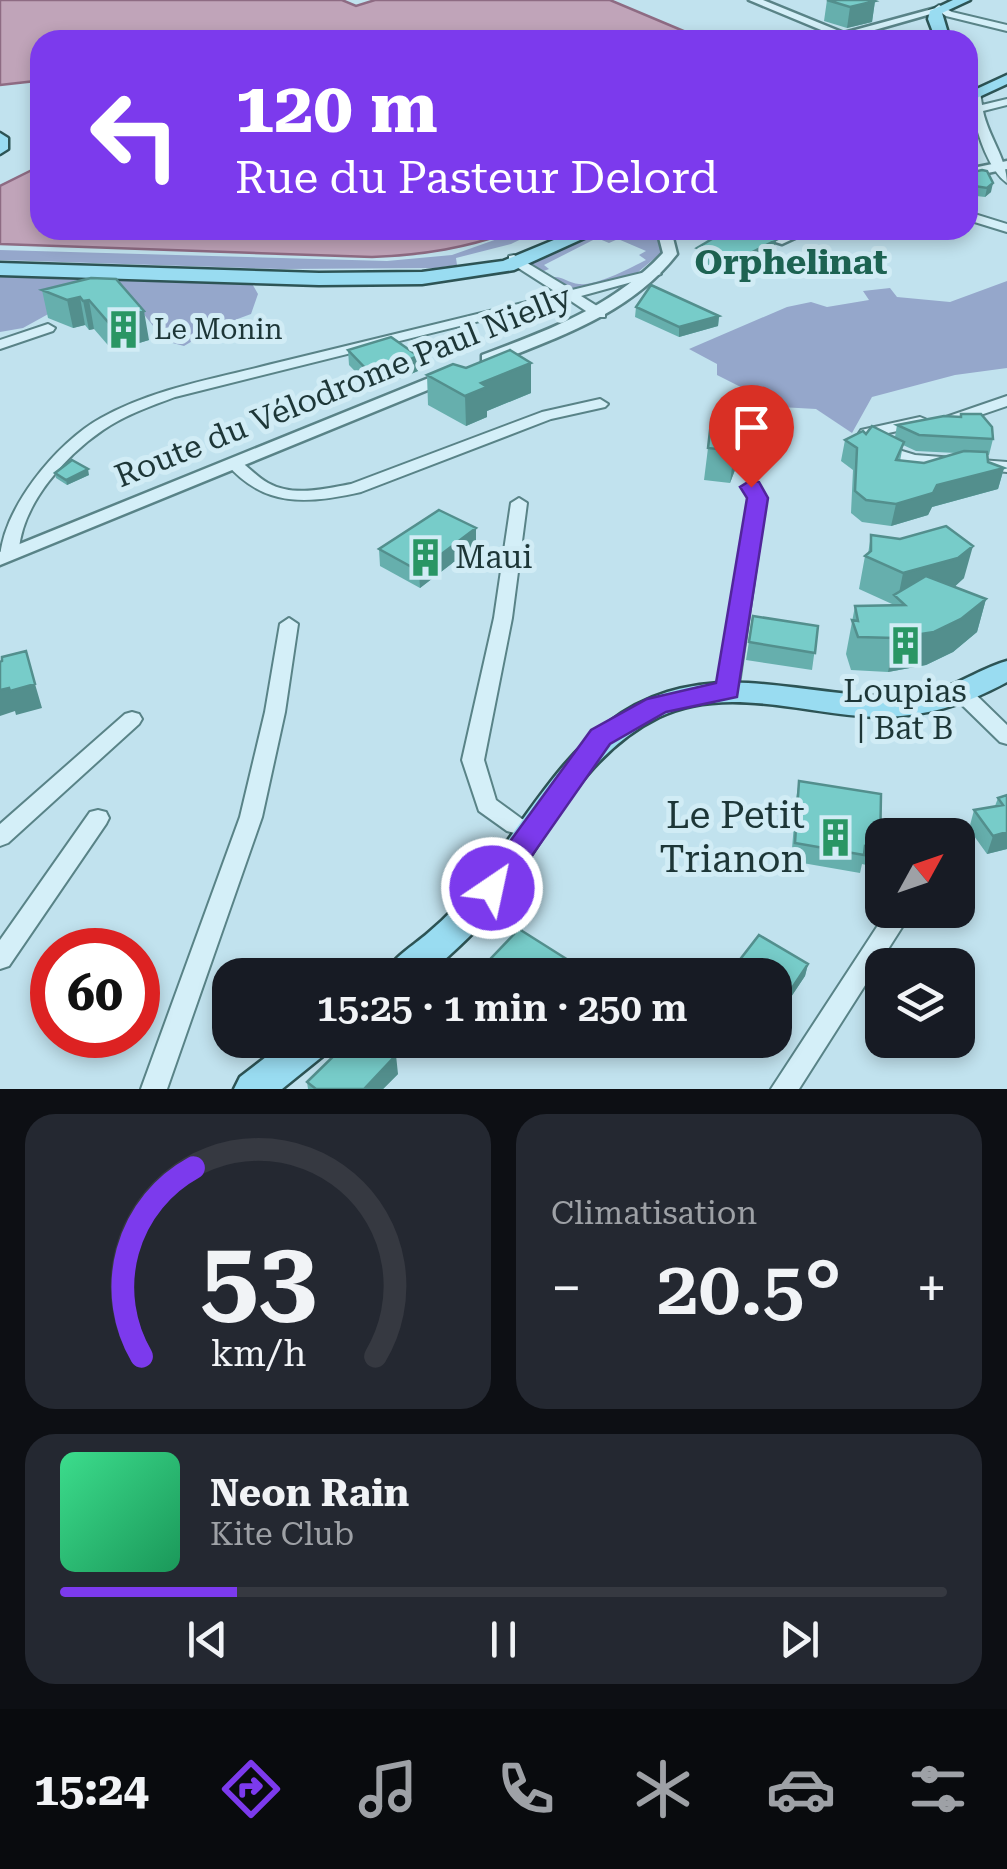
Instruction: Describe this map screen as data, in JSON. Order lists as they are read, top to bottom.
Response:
{
  "streets": {
    "street": ["Route du Vélodrome Paul Nielly"]
  },
  "districts": ["Orphelinat"],
  "places": {
    "building": [
      "Le Monin",
      "Maui",
      "Loupias | Bat B",
      "Le Petit Trianon"
    ]
  },
  "north": "top right",
  "page": {
    "turn": ["120 m", "Rue du Pasteur Delord"],
    "limit": "60",
    "trip": "15:25 · 1 min · 250 m",
    "tile": "Climatisation",
    "heat": ["−", "20.5°", "+"],
    "song": ["Neon Rain", "Kite Club"],
    "tabs": "15:24",
    "gauge": ["53", "km/h"]
  }
}
